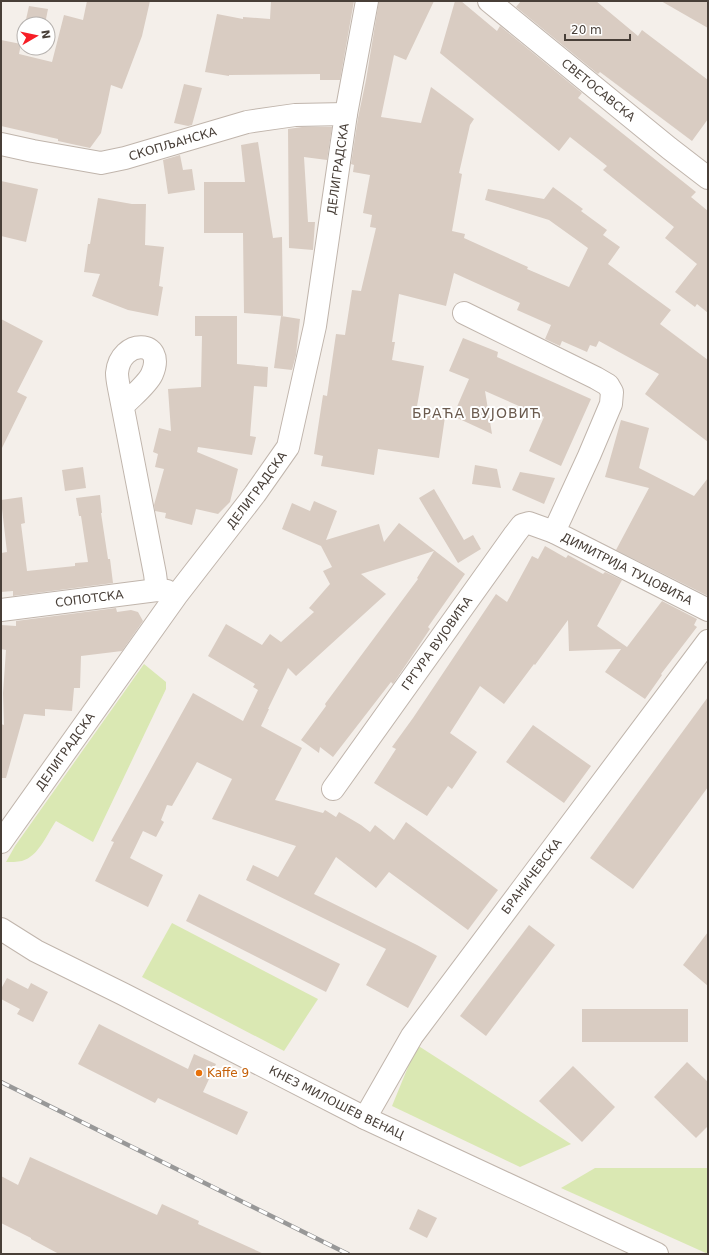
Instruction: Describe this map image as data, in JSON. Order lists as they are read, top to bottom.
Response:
{
  "streets": {
    "street": [
      "СВЕТОСАВСКА",
      "СКОПЉАНСКА",
      "ДЕЛИГРАДСКА",
      "ДИМИТРИЈА ТУЦОВИЋА",
      "СОПОТСКА",
      "ГРГУРА ВУЈОВИЋА",
      "БРАНИЧЕВСКА",
      "КНЕЗ МИЛОШЕВ ВЕНАЦ"
    ]
  },
  "crossings": [
    ["СКОПЉАНСКА", "ДЕЛИГРАДСКА"],
    ["ДЕЛИГРАДСКА", "СОПОТСКА"],
    ["ДИМИТРИЈА ТУЦОВИЋА", "ГРГУРА ВУЈОВИЋА"],
    ["БРАНИЧЕВСКА", "КНЕЗ МИЛОШЕВ ВЕНАЦ"]
  ],
  "districts": ["БРАЋА ВУЈОВИЋ"],
  "places": ["Kaffe 9"],
  "scale_bar": "20 m",
  "north": "right"
}
